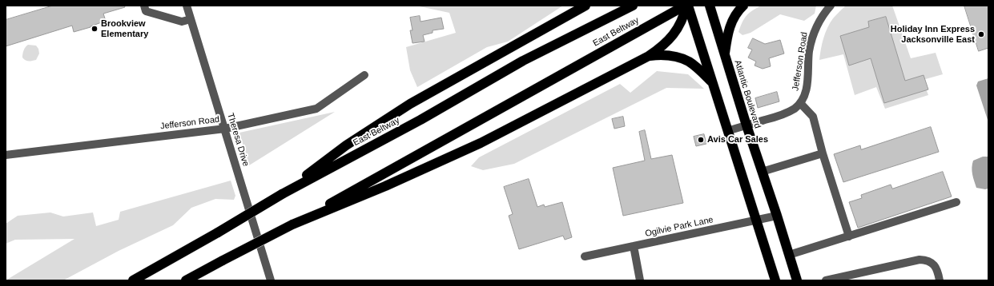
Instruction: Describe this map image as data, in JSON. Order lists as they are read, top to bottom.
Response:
{
  "streets": {
    "highway": ["East Beltway", "Atlantic Boulevard"],
    "street": ["Jefferson Road", "Theresa Drive", "Ogilvie Park Lane"]
  },
  "crossings": [
    ["Jefferson Road", "Atlantic Boulevard"],
    ["Jefferson Road", "Theresa Drive"],
    ["Atlantic Boulevard", "Ogilvie Park Lane"]
  ],
  "places": ["Brookview Elementary", "Holiday Inn Express Jacksonville East", "Avis Car Sales"]
}
